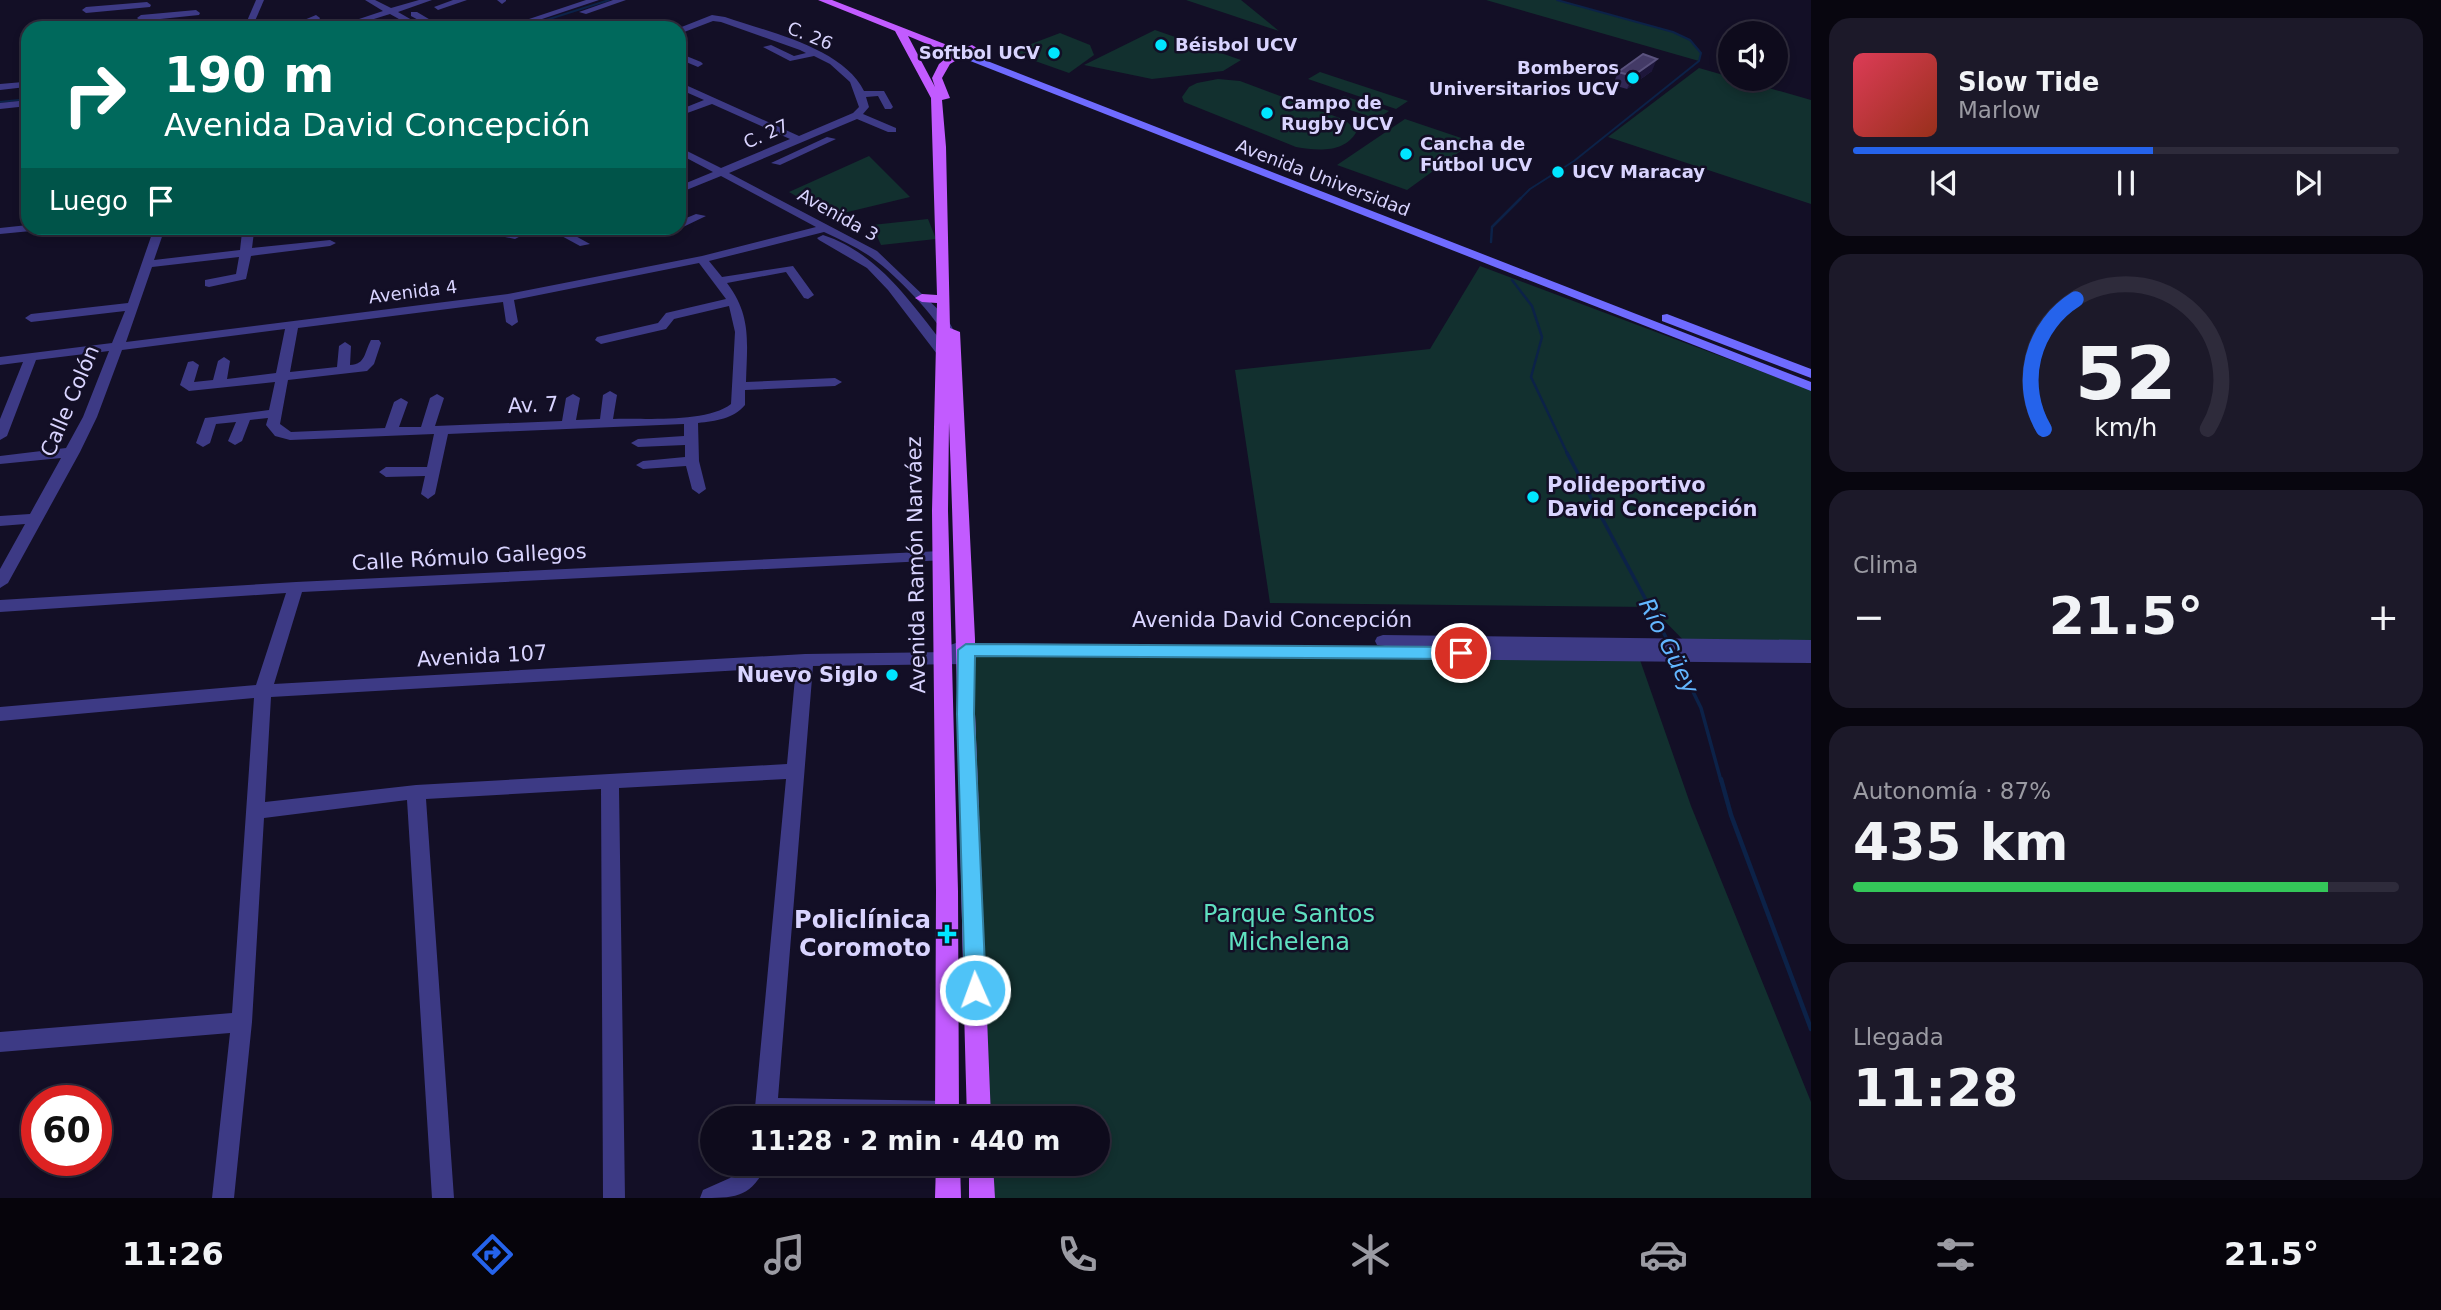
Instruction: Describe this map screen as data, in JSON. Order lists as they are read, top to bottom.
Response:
{
  "streets": {
    "main road": ["Avenida Universidad", "Avenida Ramón Narváez"],
    "street": [
      "C. 26",
      "C. 27",
      "Avenida 3",
      "Avenida 4",
      "Calle Colón",
      "Av. 7",
      "Calle Rómulo Gallegos",
      "Avenida David Concepción",
      "Avenida 107"
    ]
  },
  "crossings": [
    ["C. 27", "Avenida 3"],
    ["Avenida Universidad", "Avenida Ramón Narváez"],
    ["Avenida 3", "Avenida 4"],
    ["Avenida 3", "Avenida Ramón Narváez"],
    ["Avenida 4", "Calle Colón"],
    ["Avenida 4", "Av. 7"],
    ["Calle Rómulo Gallegos", "Avenida Ramón Narváez"],
    ["Avenida Ramón Narváez", "Avenida David Concepción"],
    ["Avenida Ramón Narváez", "Avenida 107"],
    ["Avenida David Concepción", "Avenida 107"]
  ],
  "water": ["Río Güey"],
  "parks": ["Parque Santos Michelena"],
  "places": {
    "other": [
      "Béisbol UCV",
      "Softbol UCV",
      "Bomberos Universitarios UCV",
      "Campo de Rugby UCV",
      "Cancha de Fútbol UCV",
      "UCV Maracay",
      "Polideportivo David Concepción",
      "Nuevo Siglo"
    ],
    "health": ["Policlínica Coromoto"]
  },
  "page": {
    "turn": ["190 m", "Avenida David Concepción"],
    "song": ["Slow Tide", "Marlow"],
    "then": "Luego",
    "tile": [
      "Clima",
      ["Autonomía · 87%", "435 km"],
      ["Llegada", "11:28"]
    ],
    "heat": ["−", "21.5°", "+"],
    "limit": "60",
    "trip": "11:28 · 2 min · 440 m",
    "tabs": ["11:26", "21.5°"],
    "gauge": ["52", "km/h"]
  }
}
